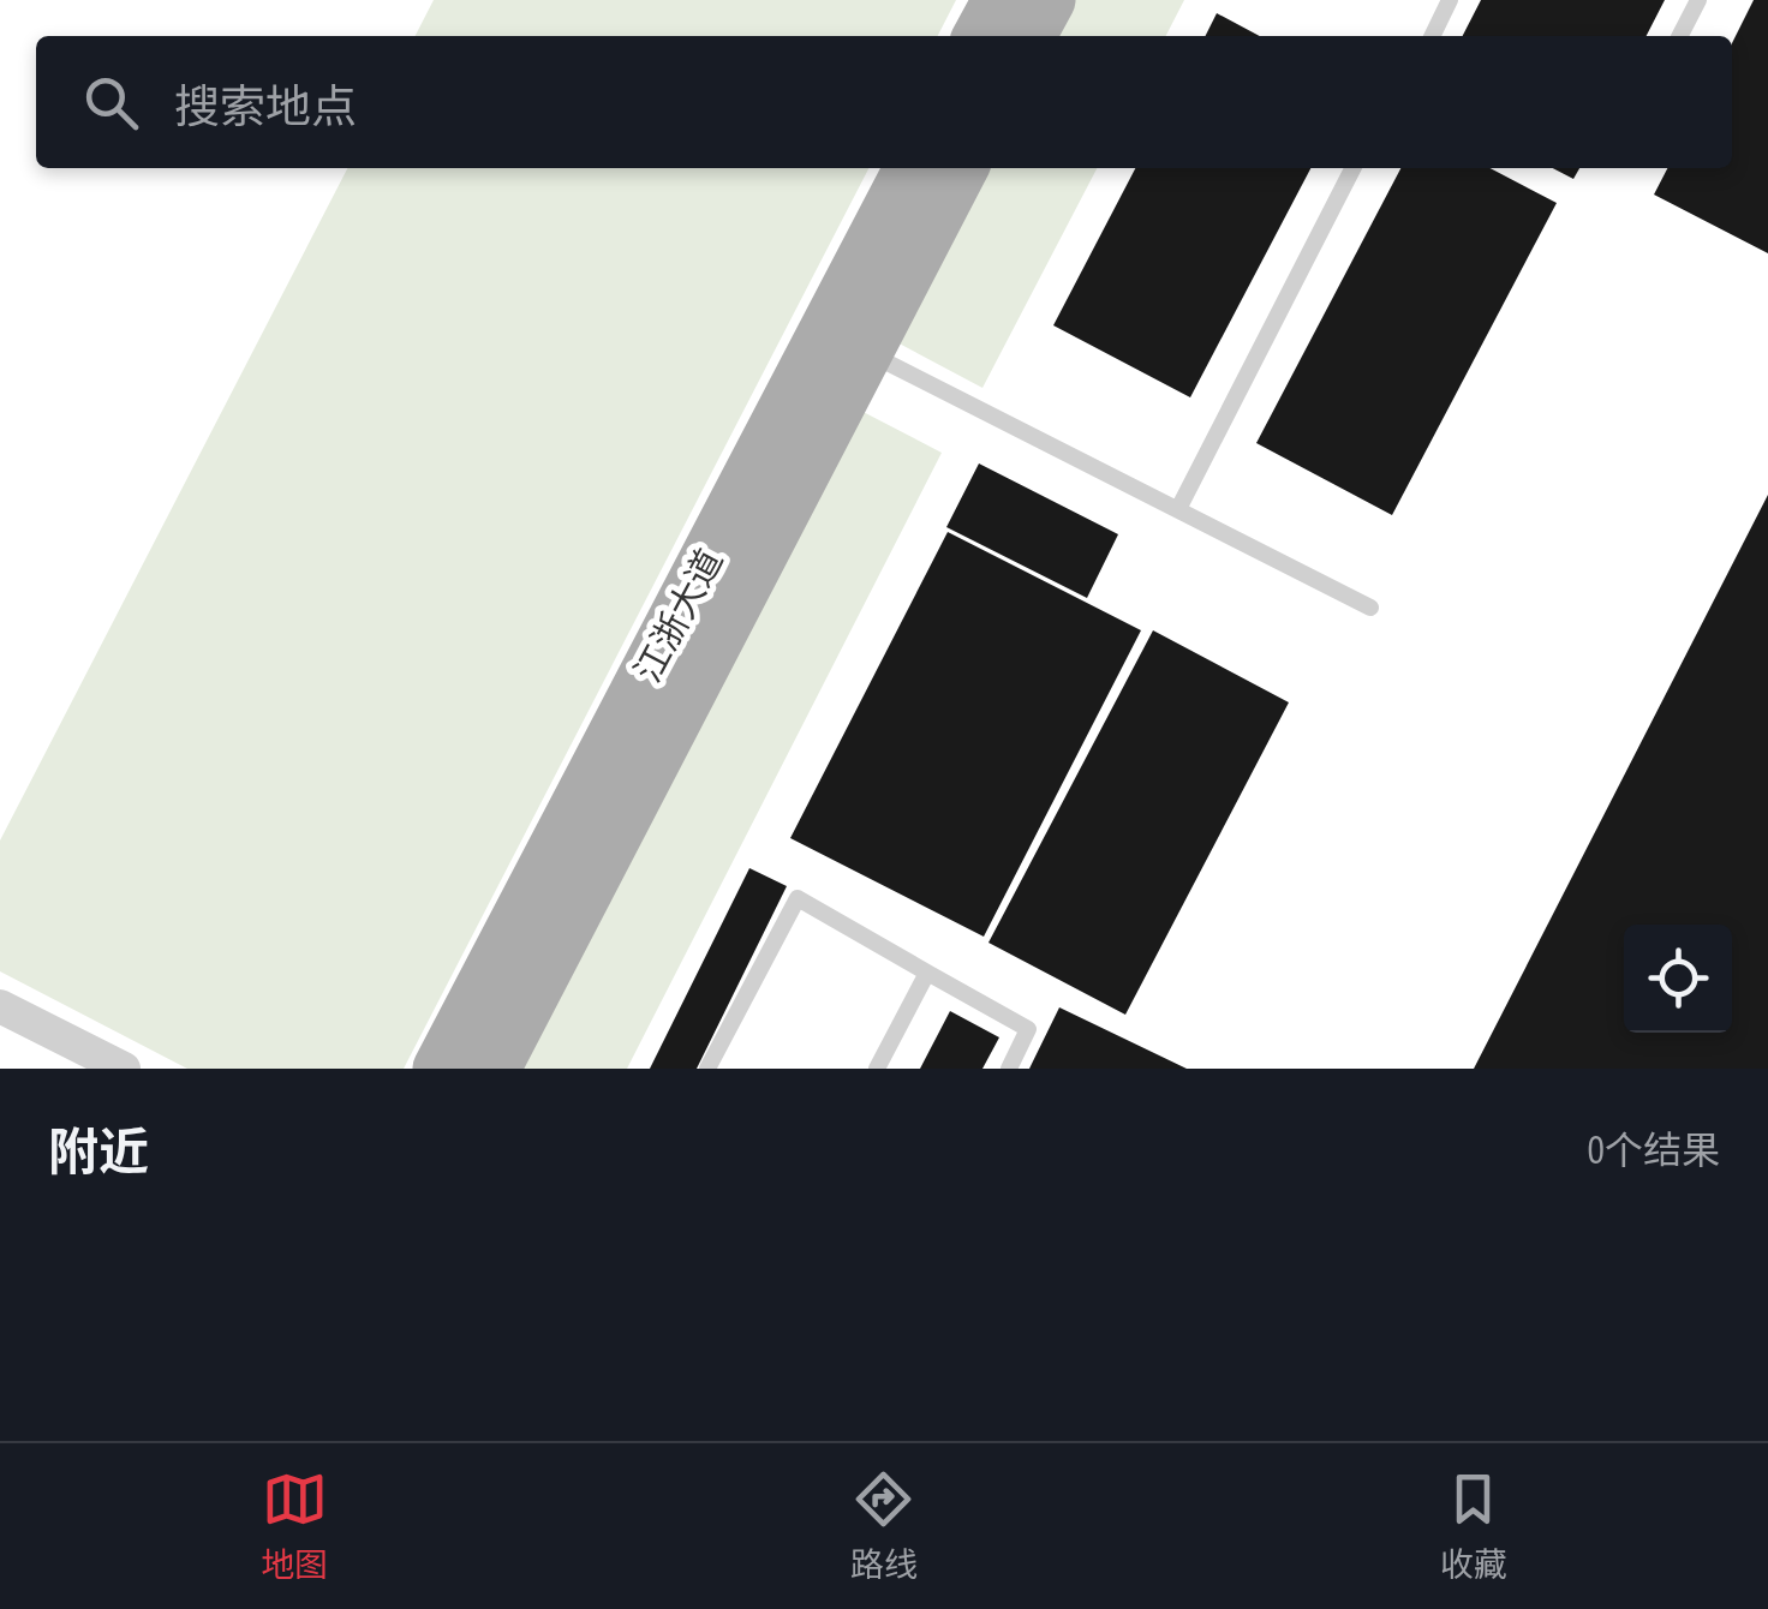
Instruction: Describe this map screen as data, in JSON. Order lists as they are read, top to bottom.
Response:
{
  "streets": {
    "main road": ["江浙大道"]
  },
  "page": {
    "search": "搜索地点",
    "heading": ["附近", "0个结果"],
    "nav": ["地图", "路线", "收藏"]
  }
}
